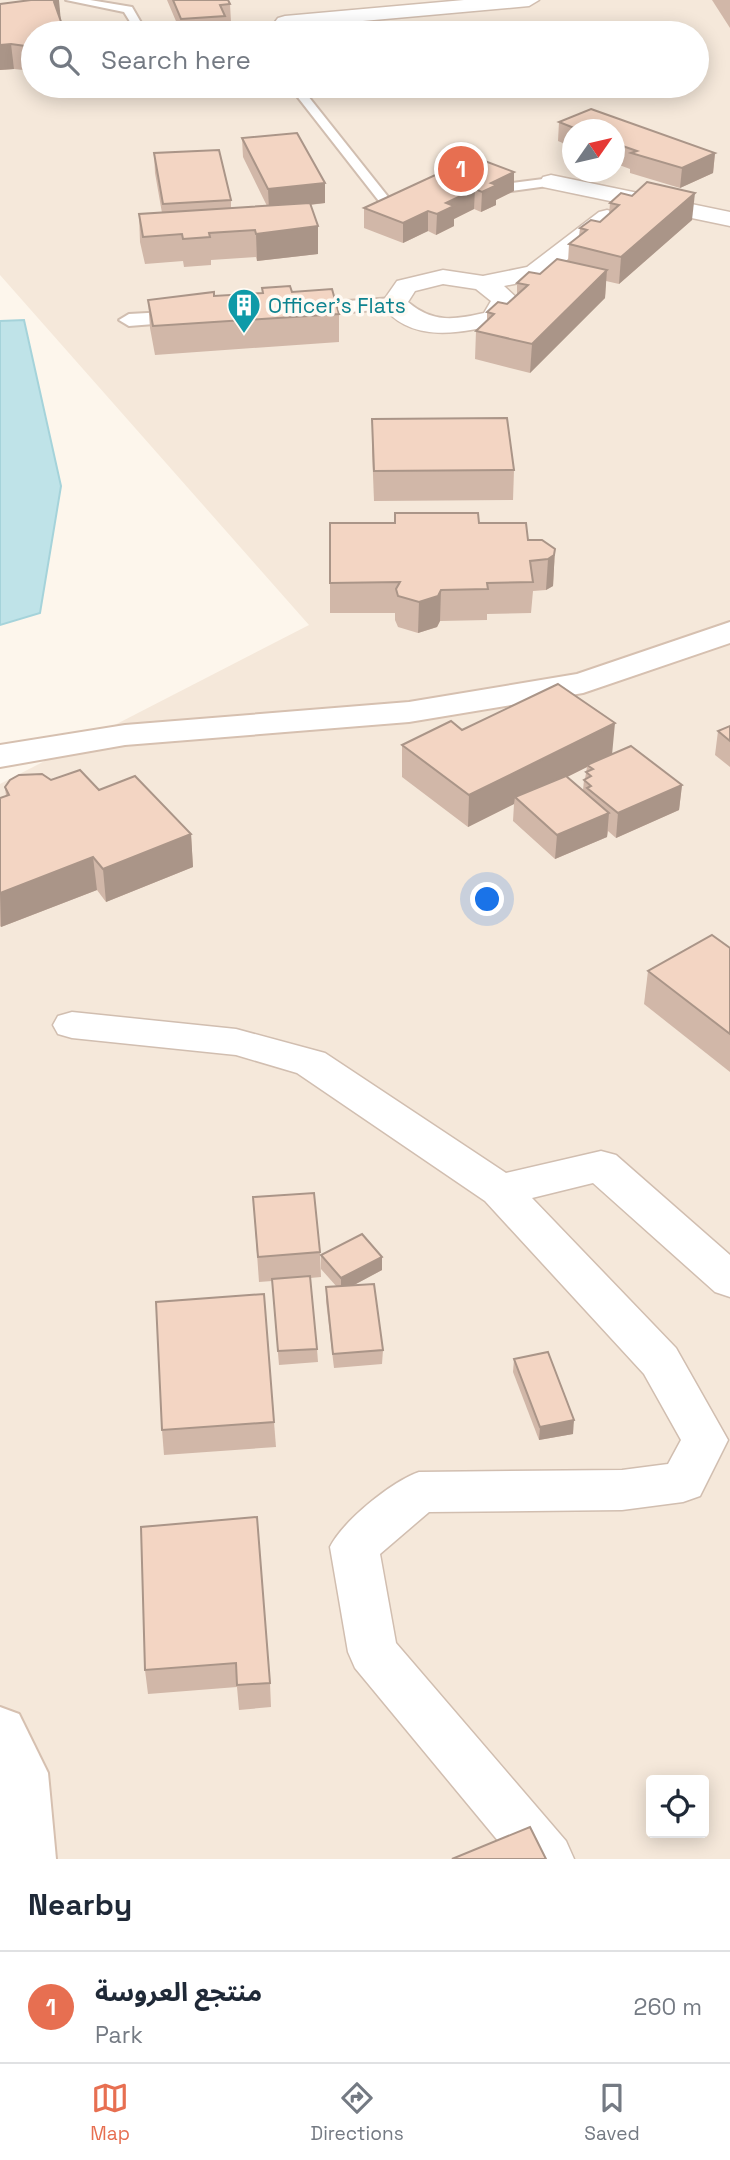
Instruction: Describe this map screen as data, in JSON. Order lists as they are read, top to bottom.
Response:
{
  "places": {
    "building": ["Officer's Flats"]
  },
  "north": "top right",
  "page": {
    "search": "Search here",
    "pins": "1",
    "heading": "Nearby",
    "list": [
      {
        "mark": "1",
        "name": "منتجع العروسة",
        "note": "Park",
        "value": "260 m"
      }
    ],
    "nav": ["Map", "Directions", "Saved"]
  }
}
